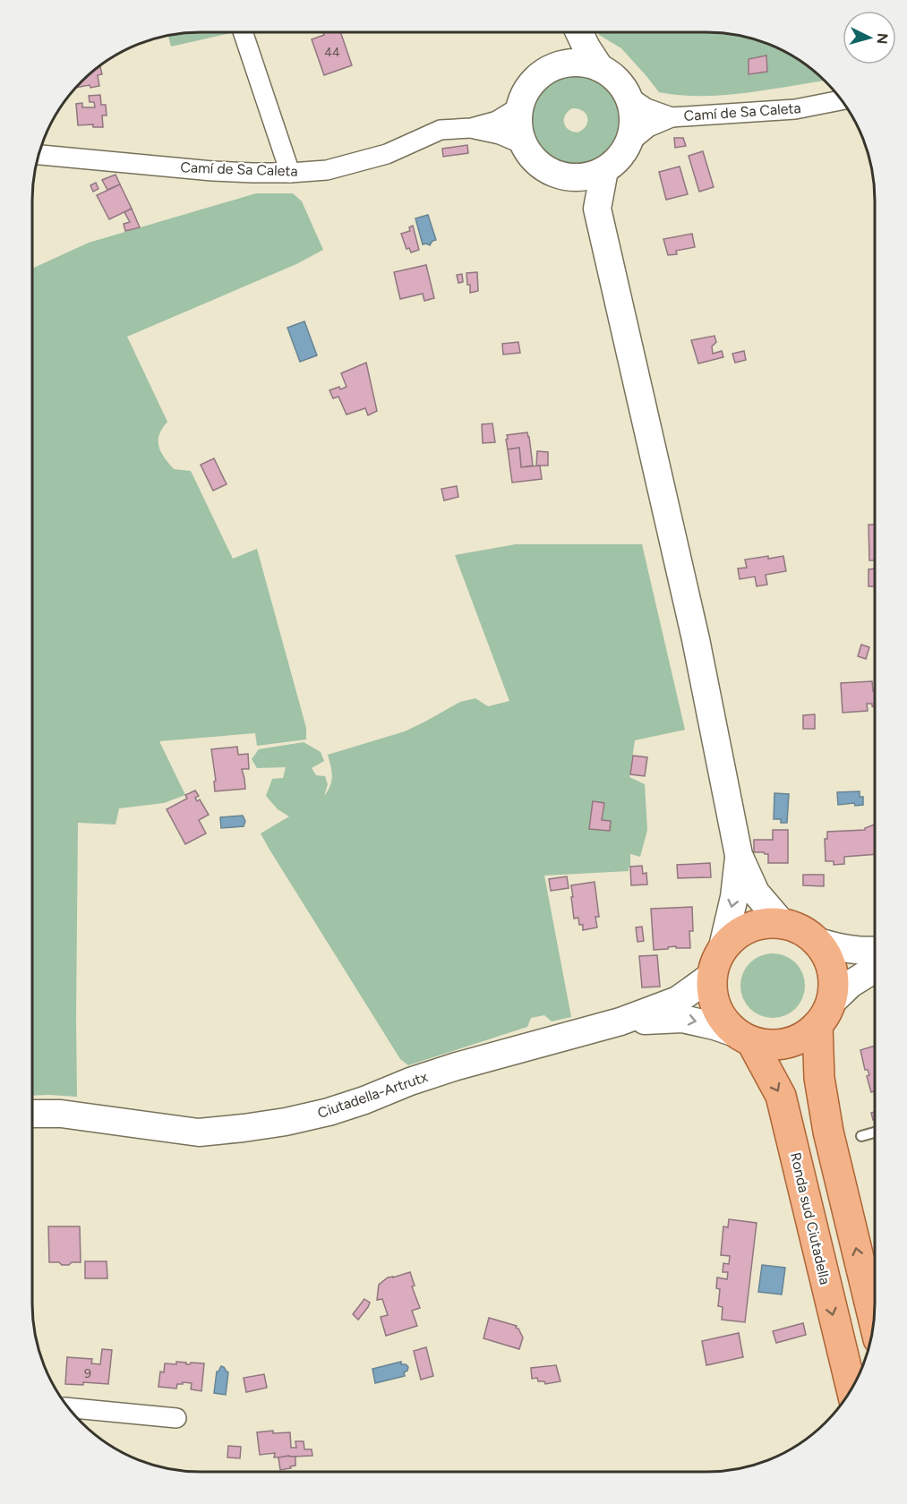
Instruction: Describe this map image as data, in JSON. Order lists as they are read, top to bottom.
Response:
{
  "streets": {
    "main road": ["Ronda sud Ciutadella"],
    "street": ["Camí de Sa Caleta", "Ciutadella-Artrutx"]
  },
  "crossings": [
    ["Ciutadella-Artrutx", "Ronda sud Ciutadella"]
  ],
  "house_numbers": ["44", "9"],
  "north": "right"
}
